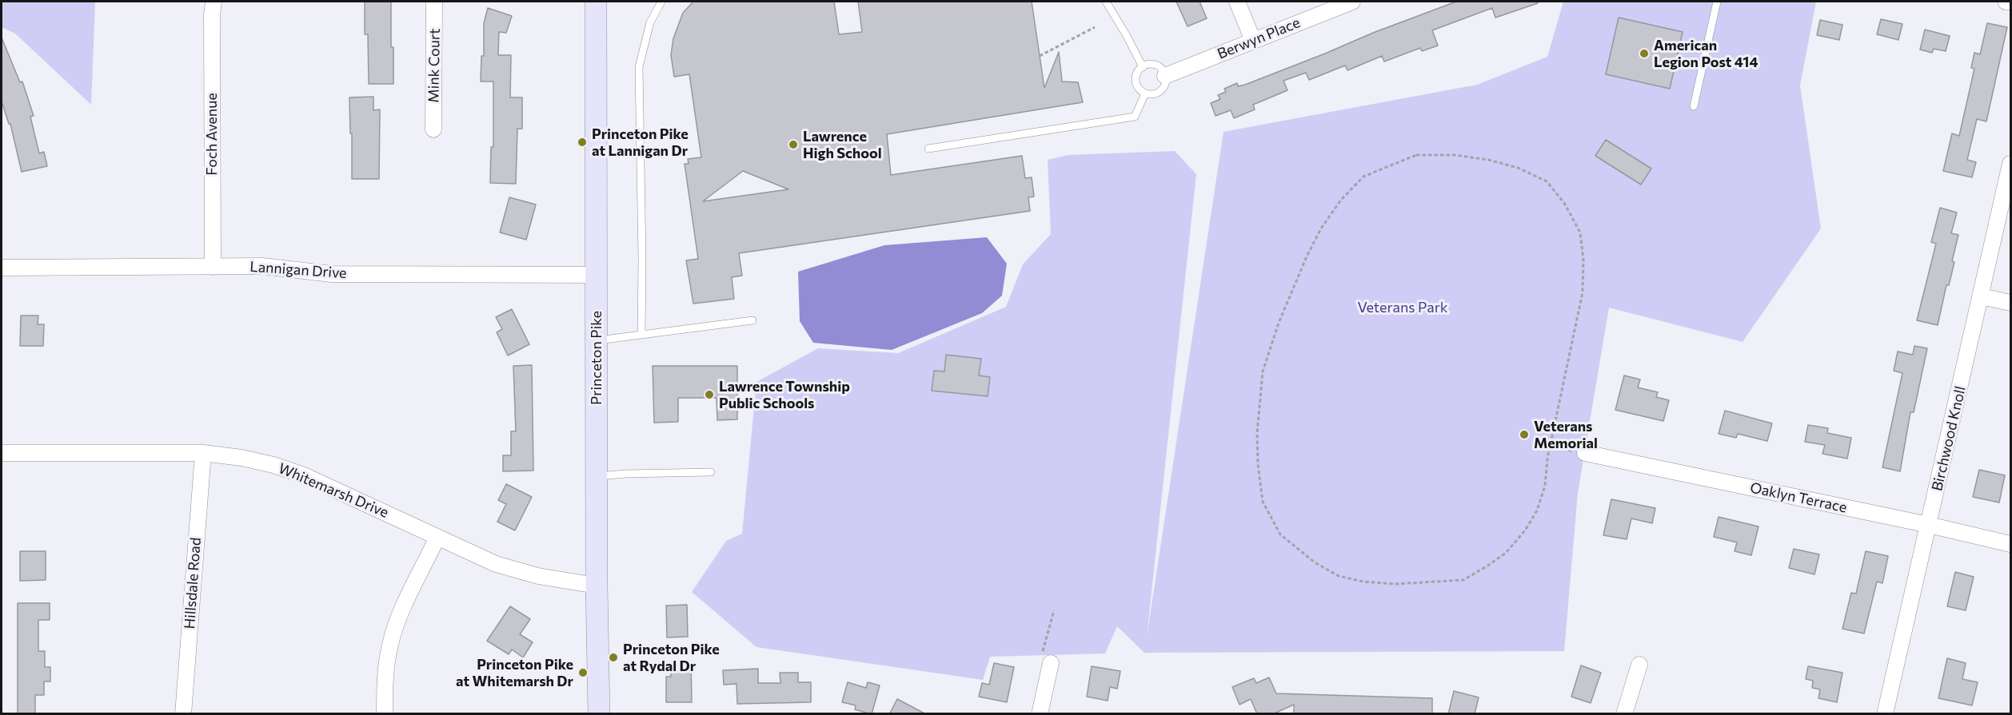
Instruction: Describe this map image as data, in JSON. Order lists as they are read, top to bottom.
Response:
{
  "streets": {
    "main road": ["Princeton Pike"],
    "street": [
      "Berwyn Place",
      "Mink Court",
      "Foch Avenue",
      "Lannigan Drive",
      "Birchwood Knoll",
      "Whitemarsh Drive",
      "Oaklyn Terrace",
      "Hillsdale Road"
    ]
  },
  "crossings": [
    ["Foch Avenue", "Lannigan Drive"],
    ["Lannigan Drive", "Princeton Pike"],
    ["Princeton Pike", "Whitemarsh Drive"],
    ["Birchwood Knoll", "Oaklyn Terrace"],
    ["Whitemarsh Drive", "Hillsdale Road"]
  ],
  "parks": ["Veterans Park"],
  "places": [
    "American Legion Post 414",
    "Princeton Pike at Lannigan Dr",
    "Lawrence High School",
    "Lawrence Township Public Schools",
    "Veterans Memorial",
    "Princeton Pike at Rydal Dr",
    "Princeton Pike at Whitemarsh Dr"
  ]
}
